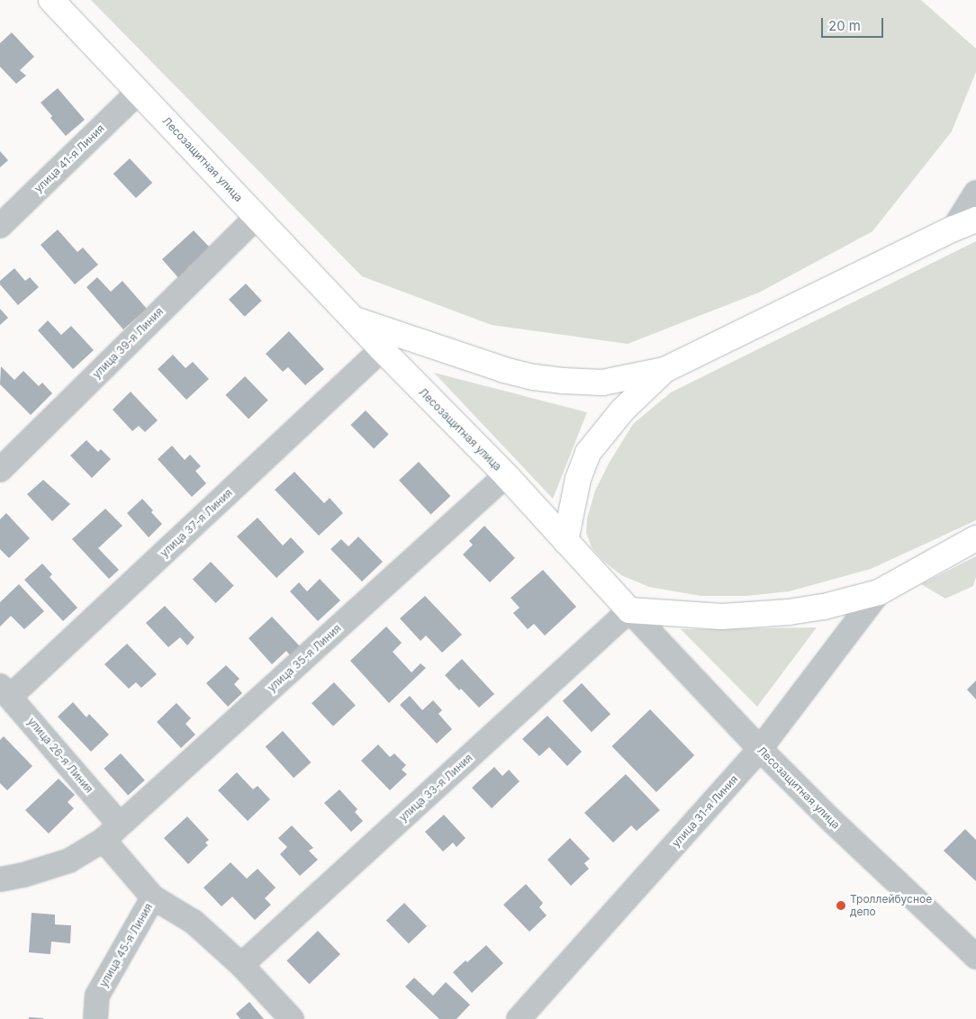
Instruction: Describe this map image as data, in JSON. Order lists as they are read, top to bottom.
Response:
{
  "streets": {
    "main road": ["Лесозащитная улица"],
    "street": [
      "улица 41-я Линия",
      "улица 39-я Линия",
      "улица 37-я Линия",
      "улица 35-я Линия",
      "улица 26-я Линия",
      "улица 33-я Линия",
      "улица 31-я Линия",
      "улица 45-я Линия"
    ]
  },
  "crossings": [
    ["улица 41-я Линия", "Лесозащитная улица"],
    ["Лесозащитная улица", "улица 39-я Линия"],
    ["Лесозащитная улица", "улица 37-я Линия"],
    ["Лесозащитная улица", "улица 35-я Линия"],
    ["Лесозащитная улица", "улица 33-я Линия"],
    ["Лесозащитная улица", "улица 31-я Линия"],
    ["улица 37-я Линия", "улица 26-я Линия"],
    ["улица 35-я Линия", "улица 26-я Линия"],
    ["улица 26-я Линия", "улица 33-я Линия"],
    ["улица 26-я Линия", "улица 45-я Линия"]
  ],
  "places": ["Троллейбусное депо"],
  "scale_bar": "20 m"
}
